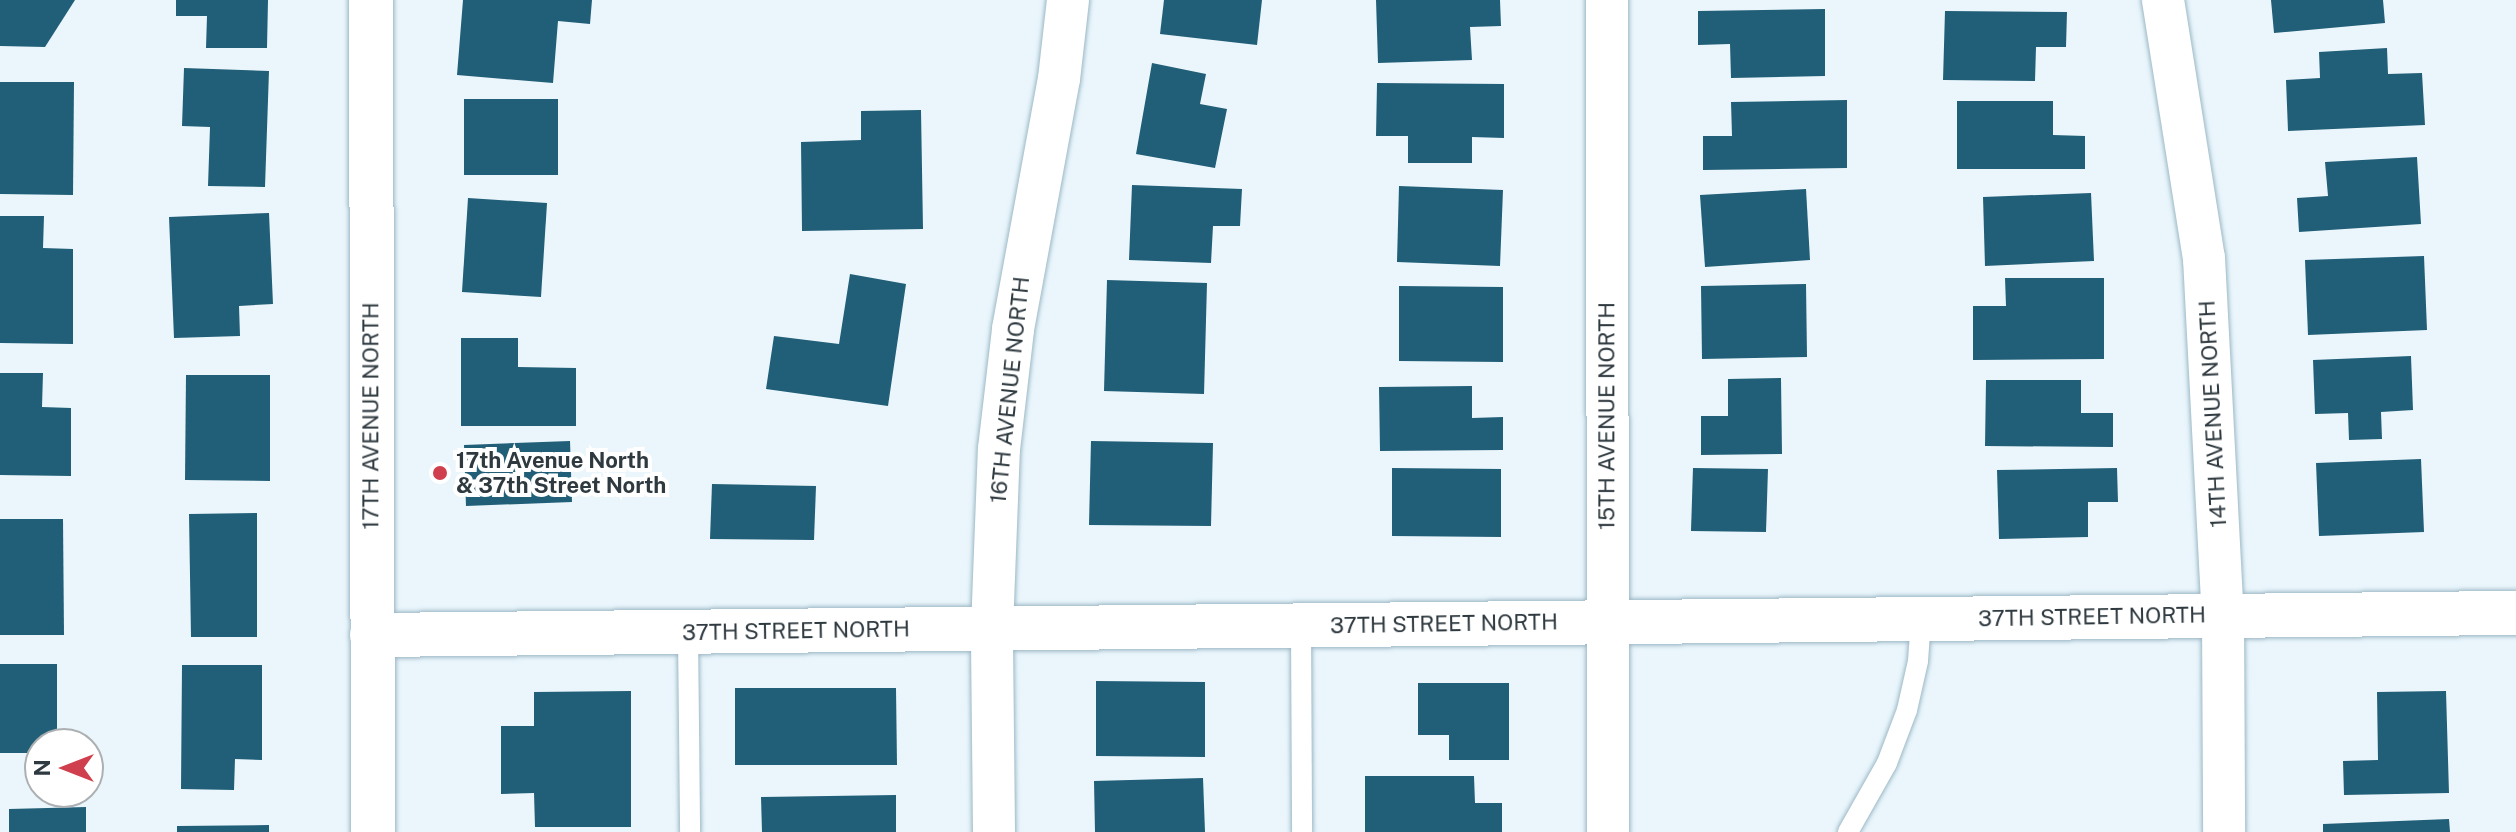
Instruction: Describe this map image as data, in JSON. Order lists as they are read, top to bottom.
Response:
{
  "streets": {
    "street": [
      "16TH AVENUE NORTH",
      "14TH AVENUE NORTH",
      "17TH AVENUE NORTH",
      "15TH AVENUE NORTH",
      "37TH STREET NORTH"
    ]
  },
  "crossings": [
    ["16TH AVENUE NORTH", "37TH STREET NORTH"],
    ["14TH AVENUE NORTH", "37TH STREET NORTH"],
    ["17TH AVENUE NORTH", "37TH STREET NORTH"],
    ["15TH AVENUE NORTH", "37TH STREET NORTH"]
  ],
  "places": ["17th Avenue North & 37th Street North"],
  "north": "left"
}
